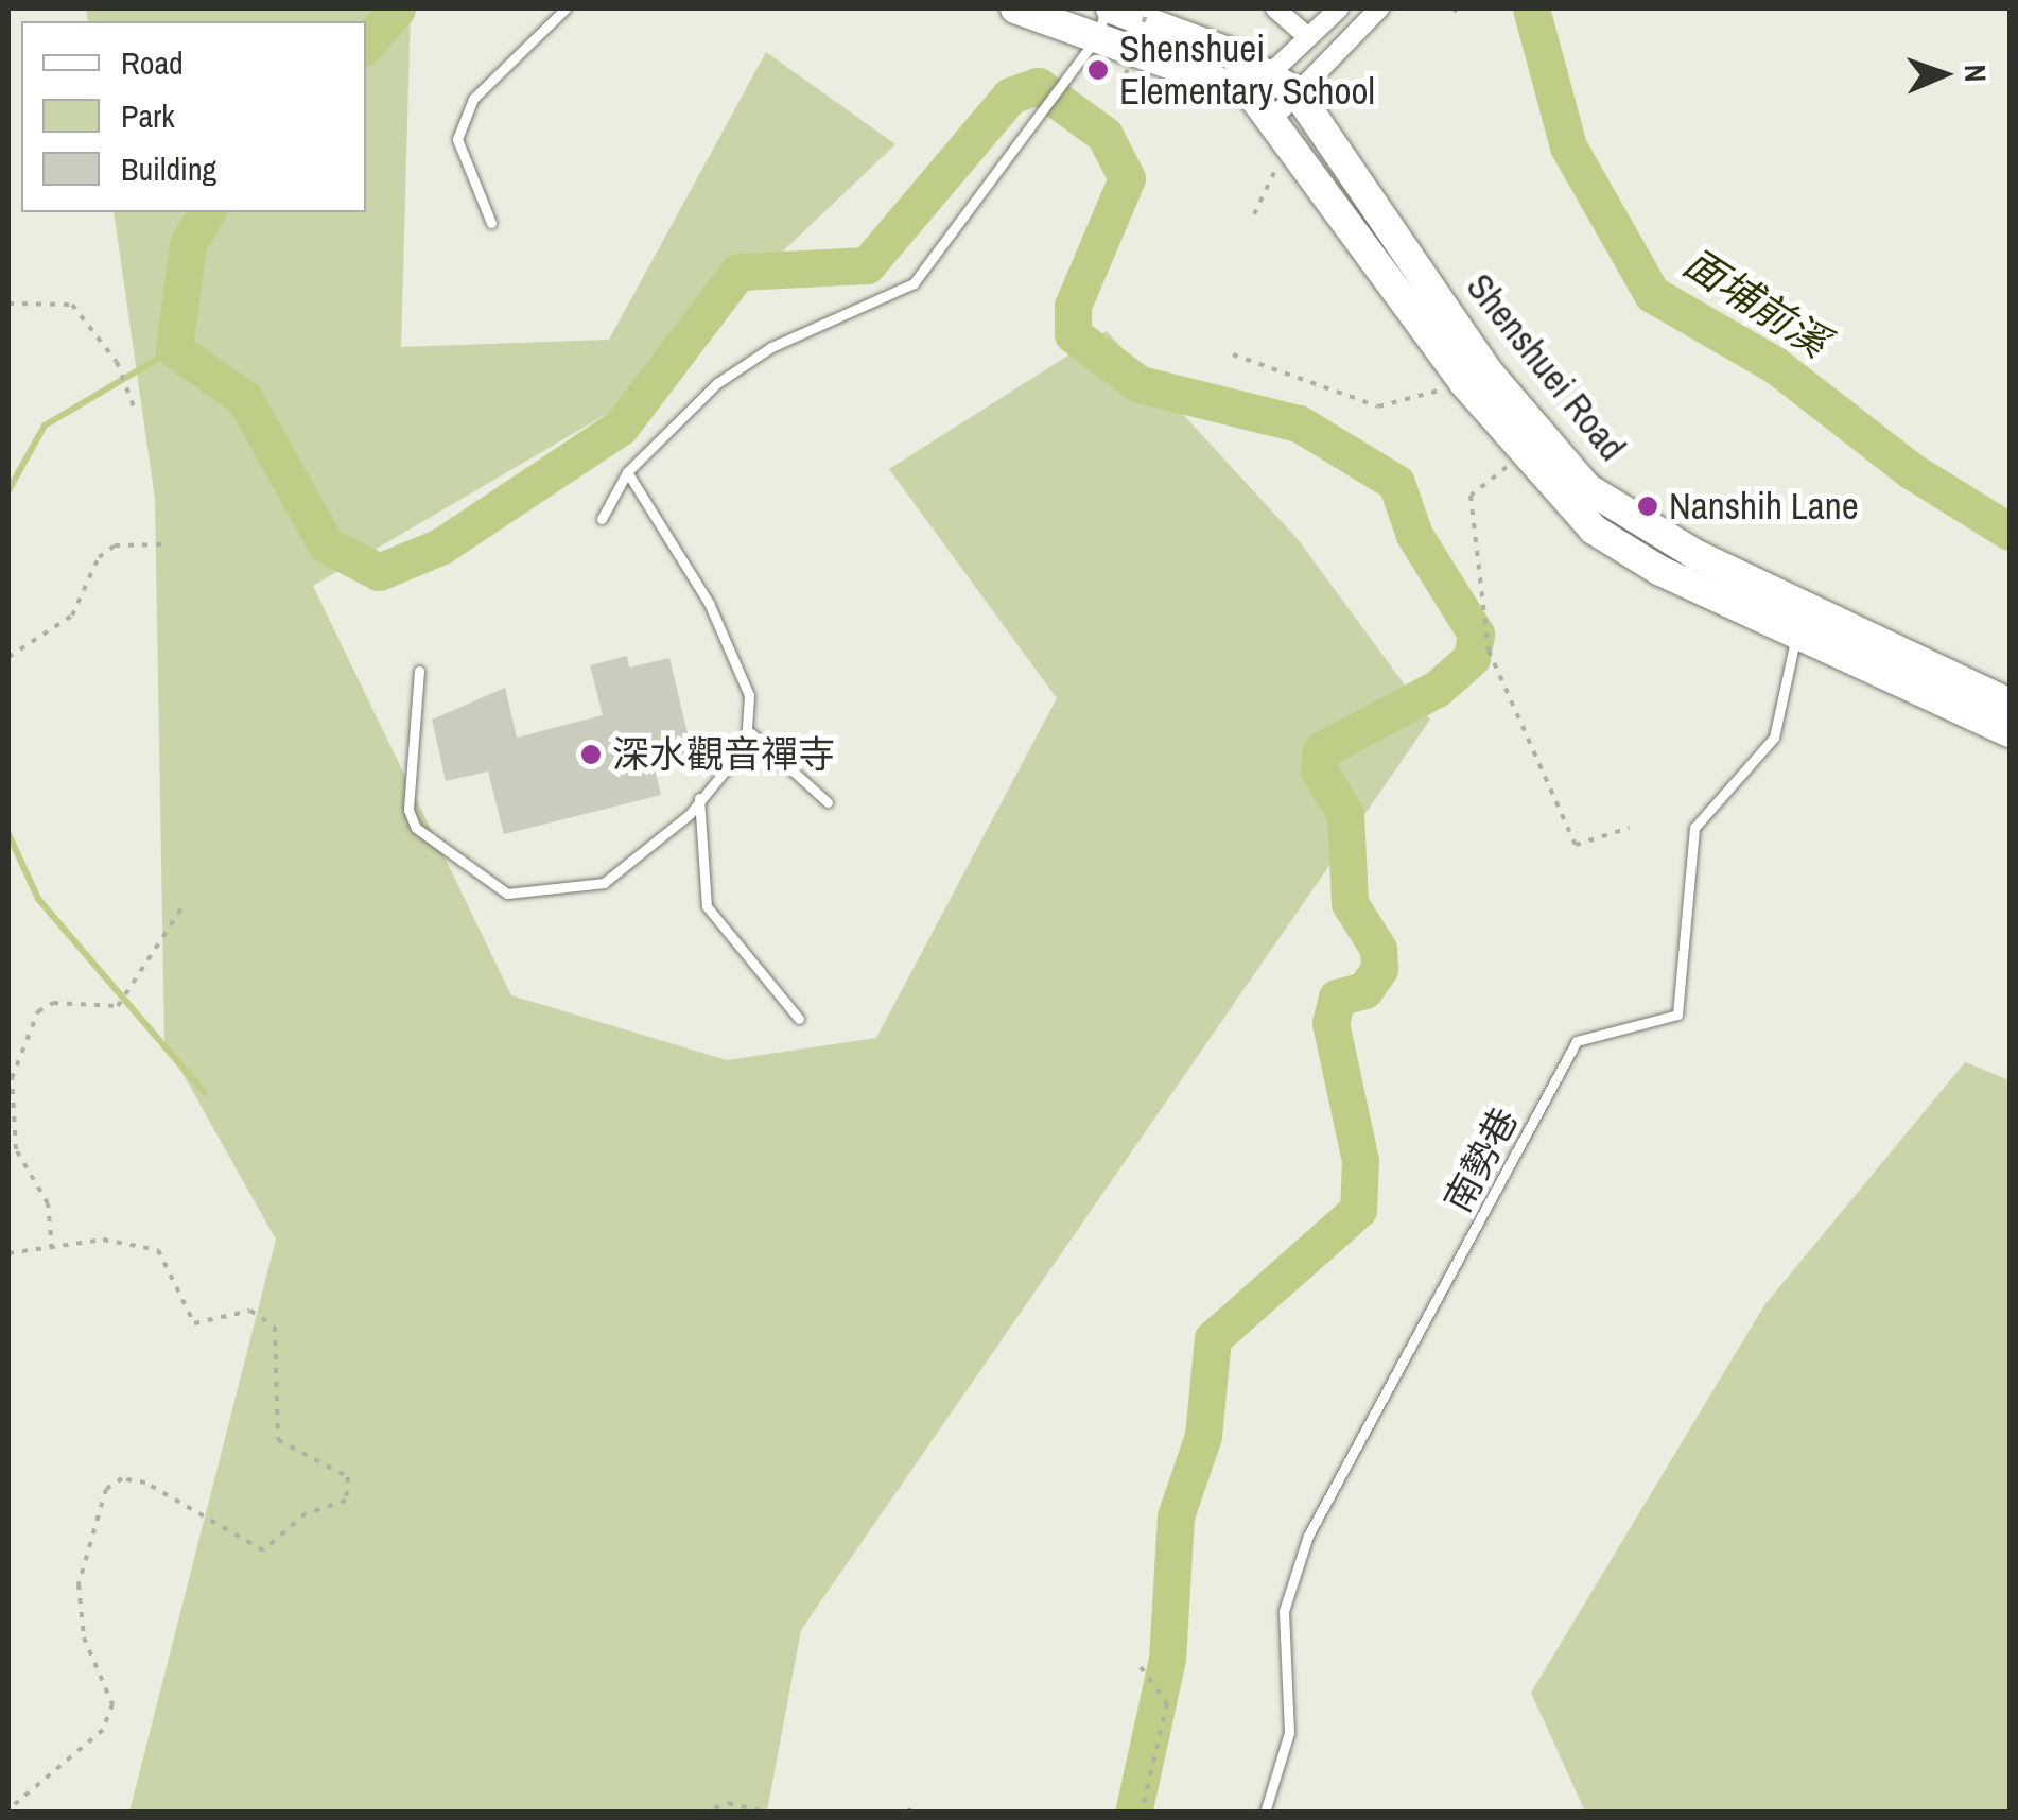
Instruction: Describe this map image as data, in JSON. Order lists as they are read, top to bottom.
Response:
{
  "streets": {
    "main road": ["Shenshuei Road"],
    "lane": ["南勢巷"]
  },
  "crossings": [
    ["Shenshuei Road", "南勢巷"]
  ],
  "water": ["面埔前溪"],
  "places": ["Shenshuei Elementary School", "Nanshih Lane", "深水觀音禪寺"],
  "legend": ["Road", "Park", "Building"],
  "north": "right"
}
